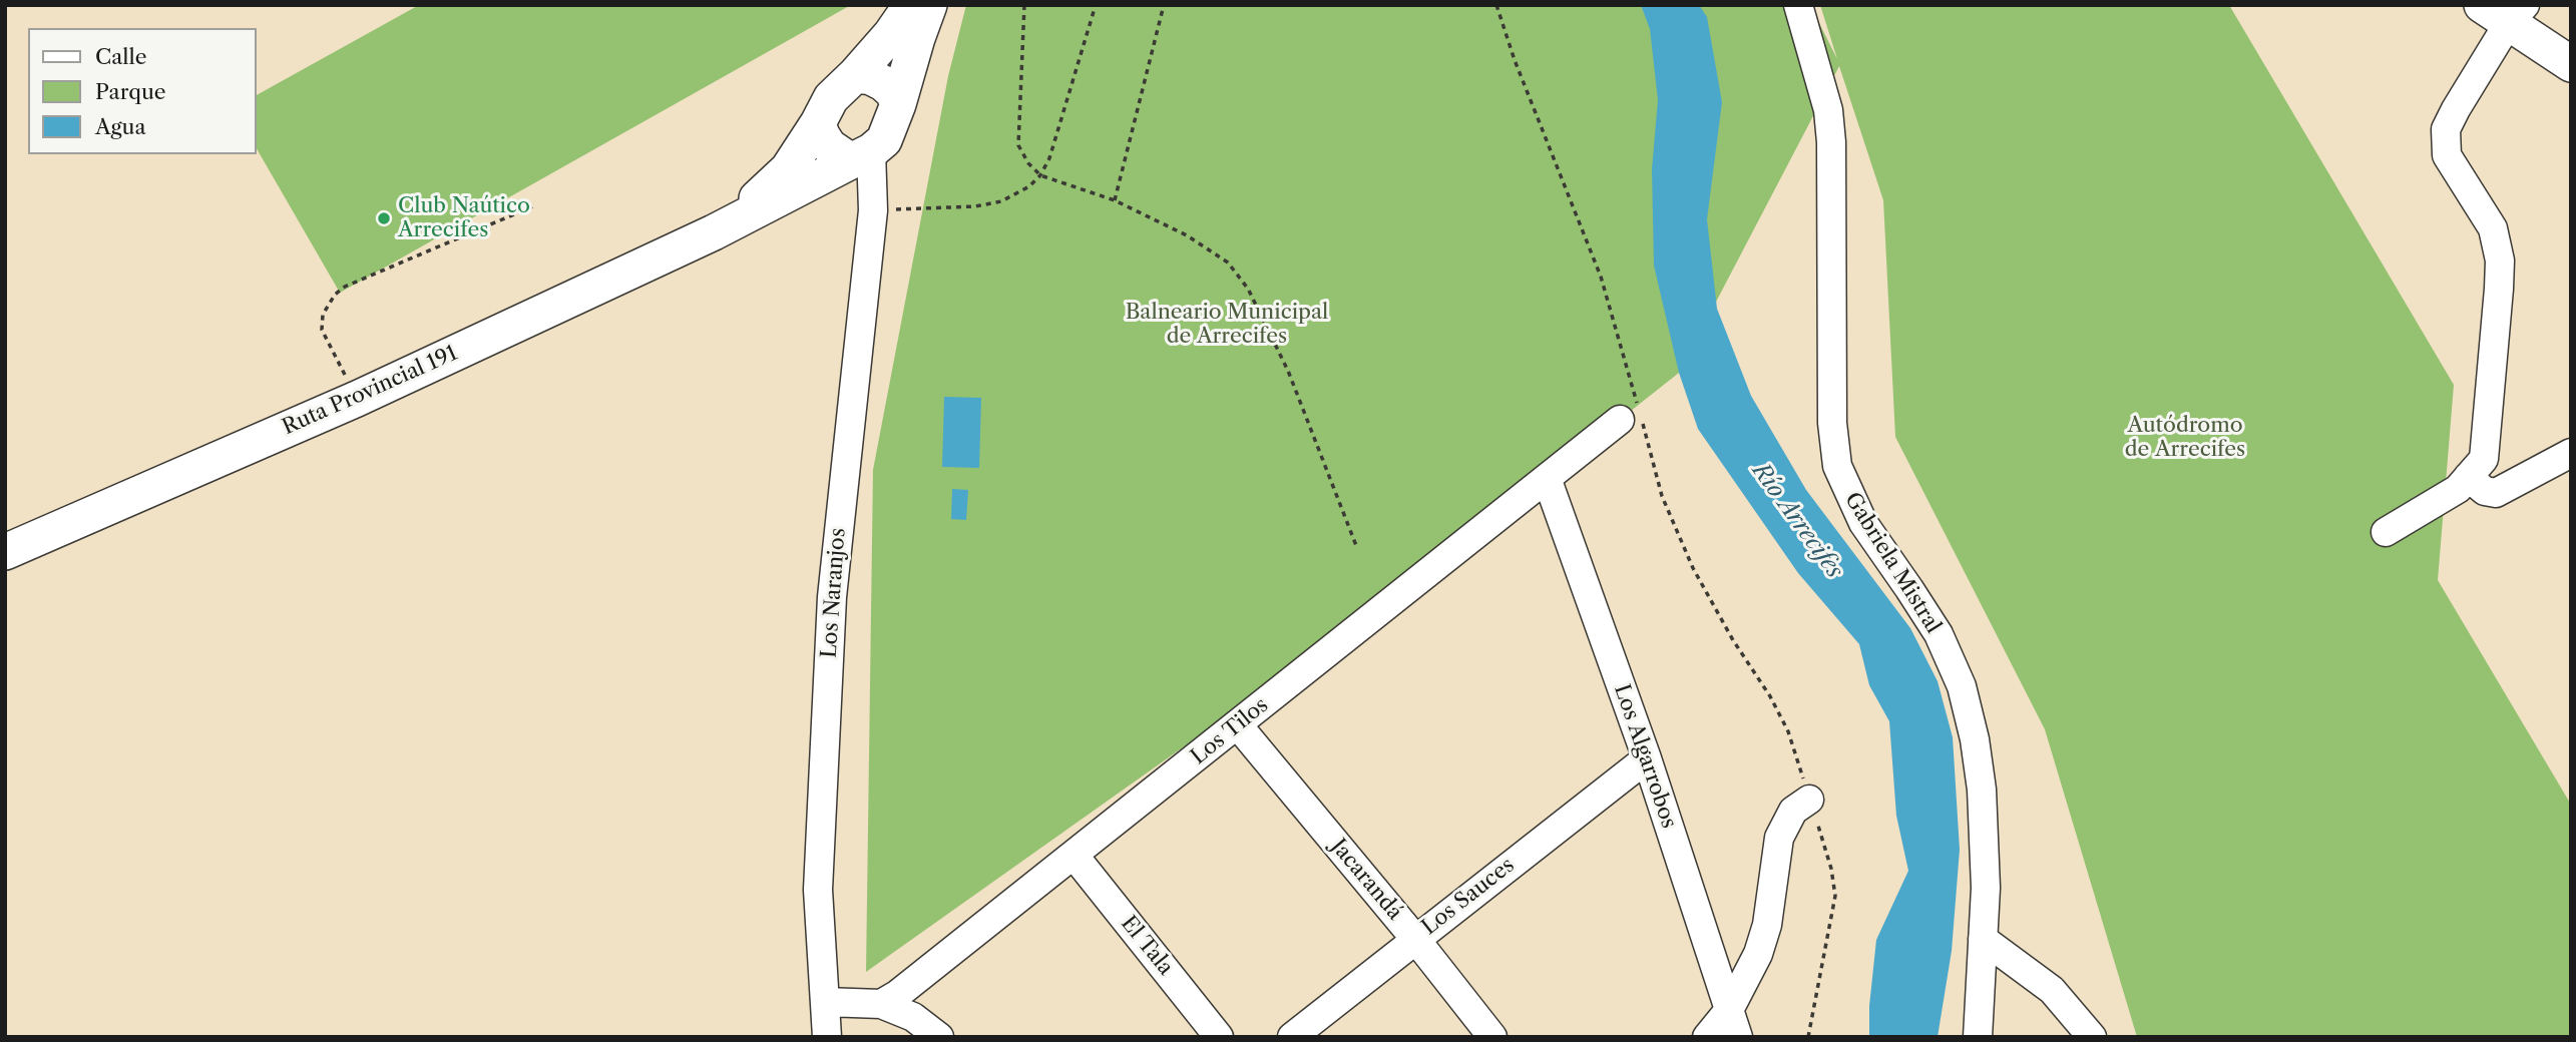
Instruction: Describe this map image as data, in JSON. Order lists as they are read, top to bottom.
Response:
{
  "streets": {
    "main road": ["Ruta Provincial 191"],
    "street": [
      "Gabriela Mistral",
      "Los Naranjos",
      "Los Tilos",
      "Los Algarrobos",
      "Jacarandá",
      "Los Sauces",
      "El Tala"
    ]
  },
  "crossings": [
    ["Ruta Provincial 191", "Los Naranjos"],
    ["Los Tilos", "Los Algarrobos"],
    ["Los Tilos", "Jacarandá"],
    ["Los Tilos", "El Tala"],
    ["Los Algarrobos", "Los Sauces"],
    ["Jacarandá", "Los Sauces"]
  ],
  "water": ["Río Arrecifes"],
  "parks": ["Balneario Municipal de Arrecifes", "Autódromo de Arrecifes"],
  "places": ["Club Naútico Arrecifes"],
  "legend": ["Calle", "Parque", "Agua"]
}
